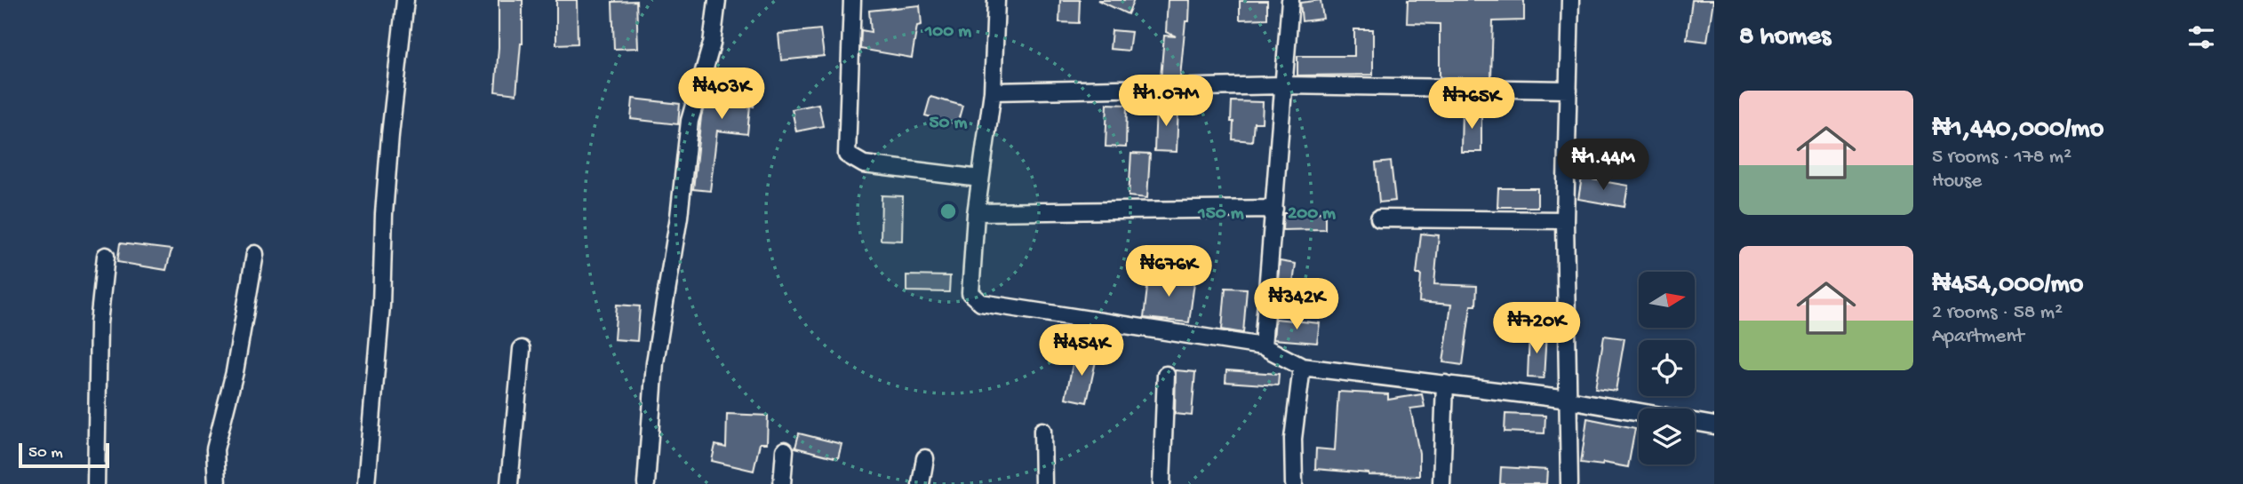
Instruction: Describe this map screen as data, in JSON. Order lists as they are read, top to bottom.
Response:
{
  "scale_bar": "50 m",
  "north": "right",
  "page": {
    "heading": "8 homes",
    "price": [
      "₦403K",
      "₦1.07M",
      "₦765K",
      "₦1.44M",
      "₦676K",
      "₦342K",
      "₦720K",
      "₦454K"
    ],
    "list": [
      {
        "name": "₦1,440,000/mo",
        "note": "5 rooms · 178 m² · House"
      },
      {
        "name": "₦454,000/mo",
        "note": "2 rooms · 58 m² · Apartment"
      }
    ],
    "scale": "50 m"
  },
  "rings": [
    "100 m",
    "50 m",
    "150 m",
    "200 m"
  ]
}
